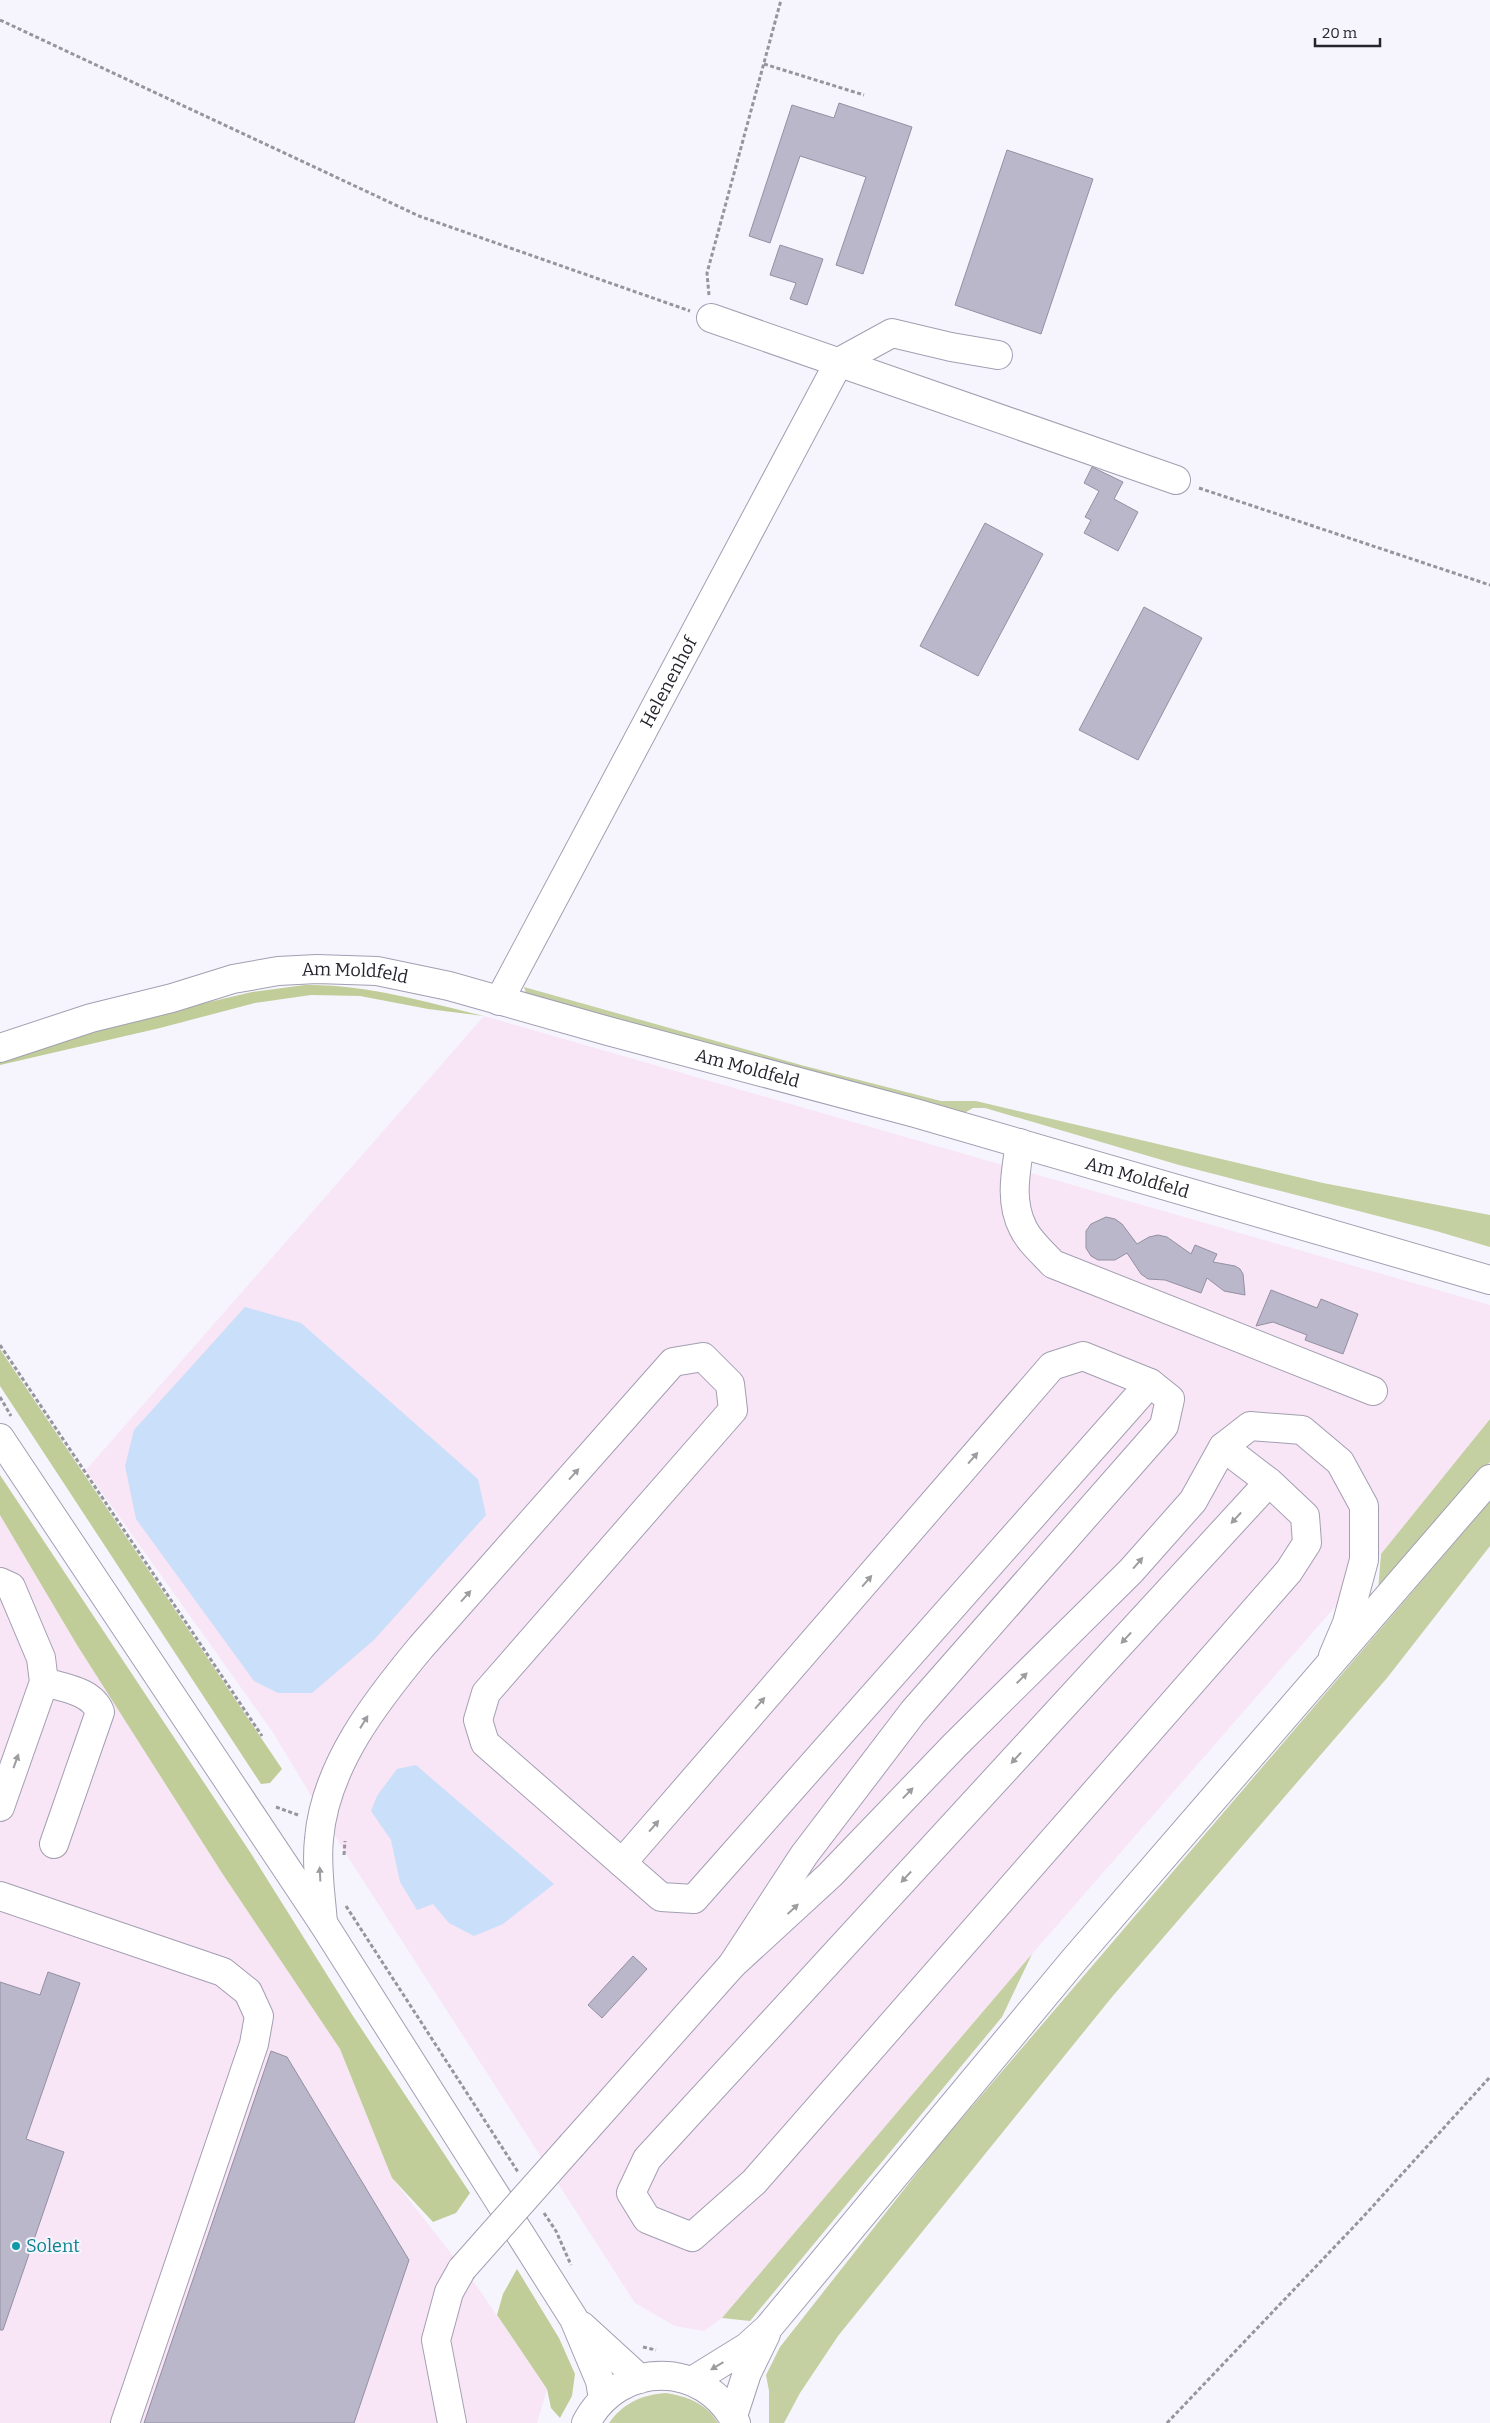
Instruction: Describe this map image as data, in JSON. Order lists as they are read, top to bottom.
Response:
{
  "streets": {
    "main road": ["Helenenhof", "Am Moldfeld"]
  },
  "crossings": [
    ["Helenenhof", "Am Moldfeld"]
  ],
  "places": ["Solent"],
  "scale_bar": "20 m"
}
